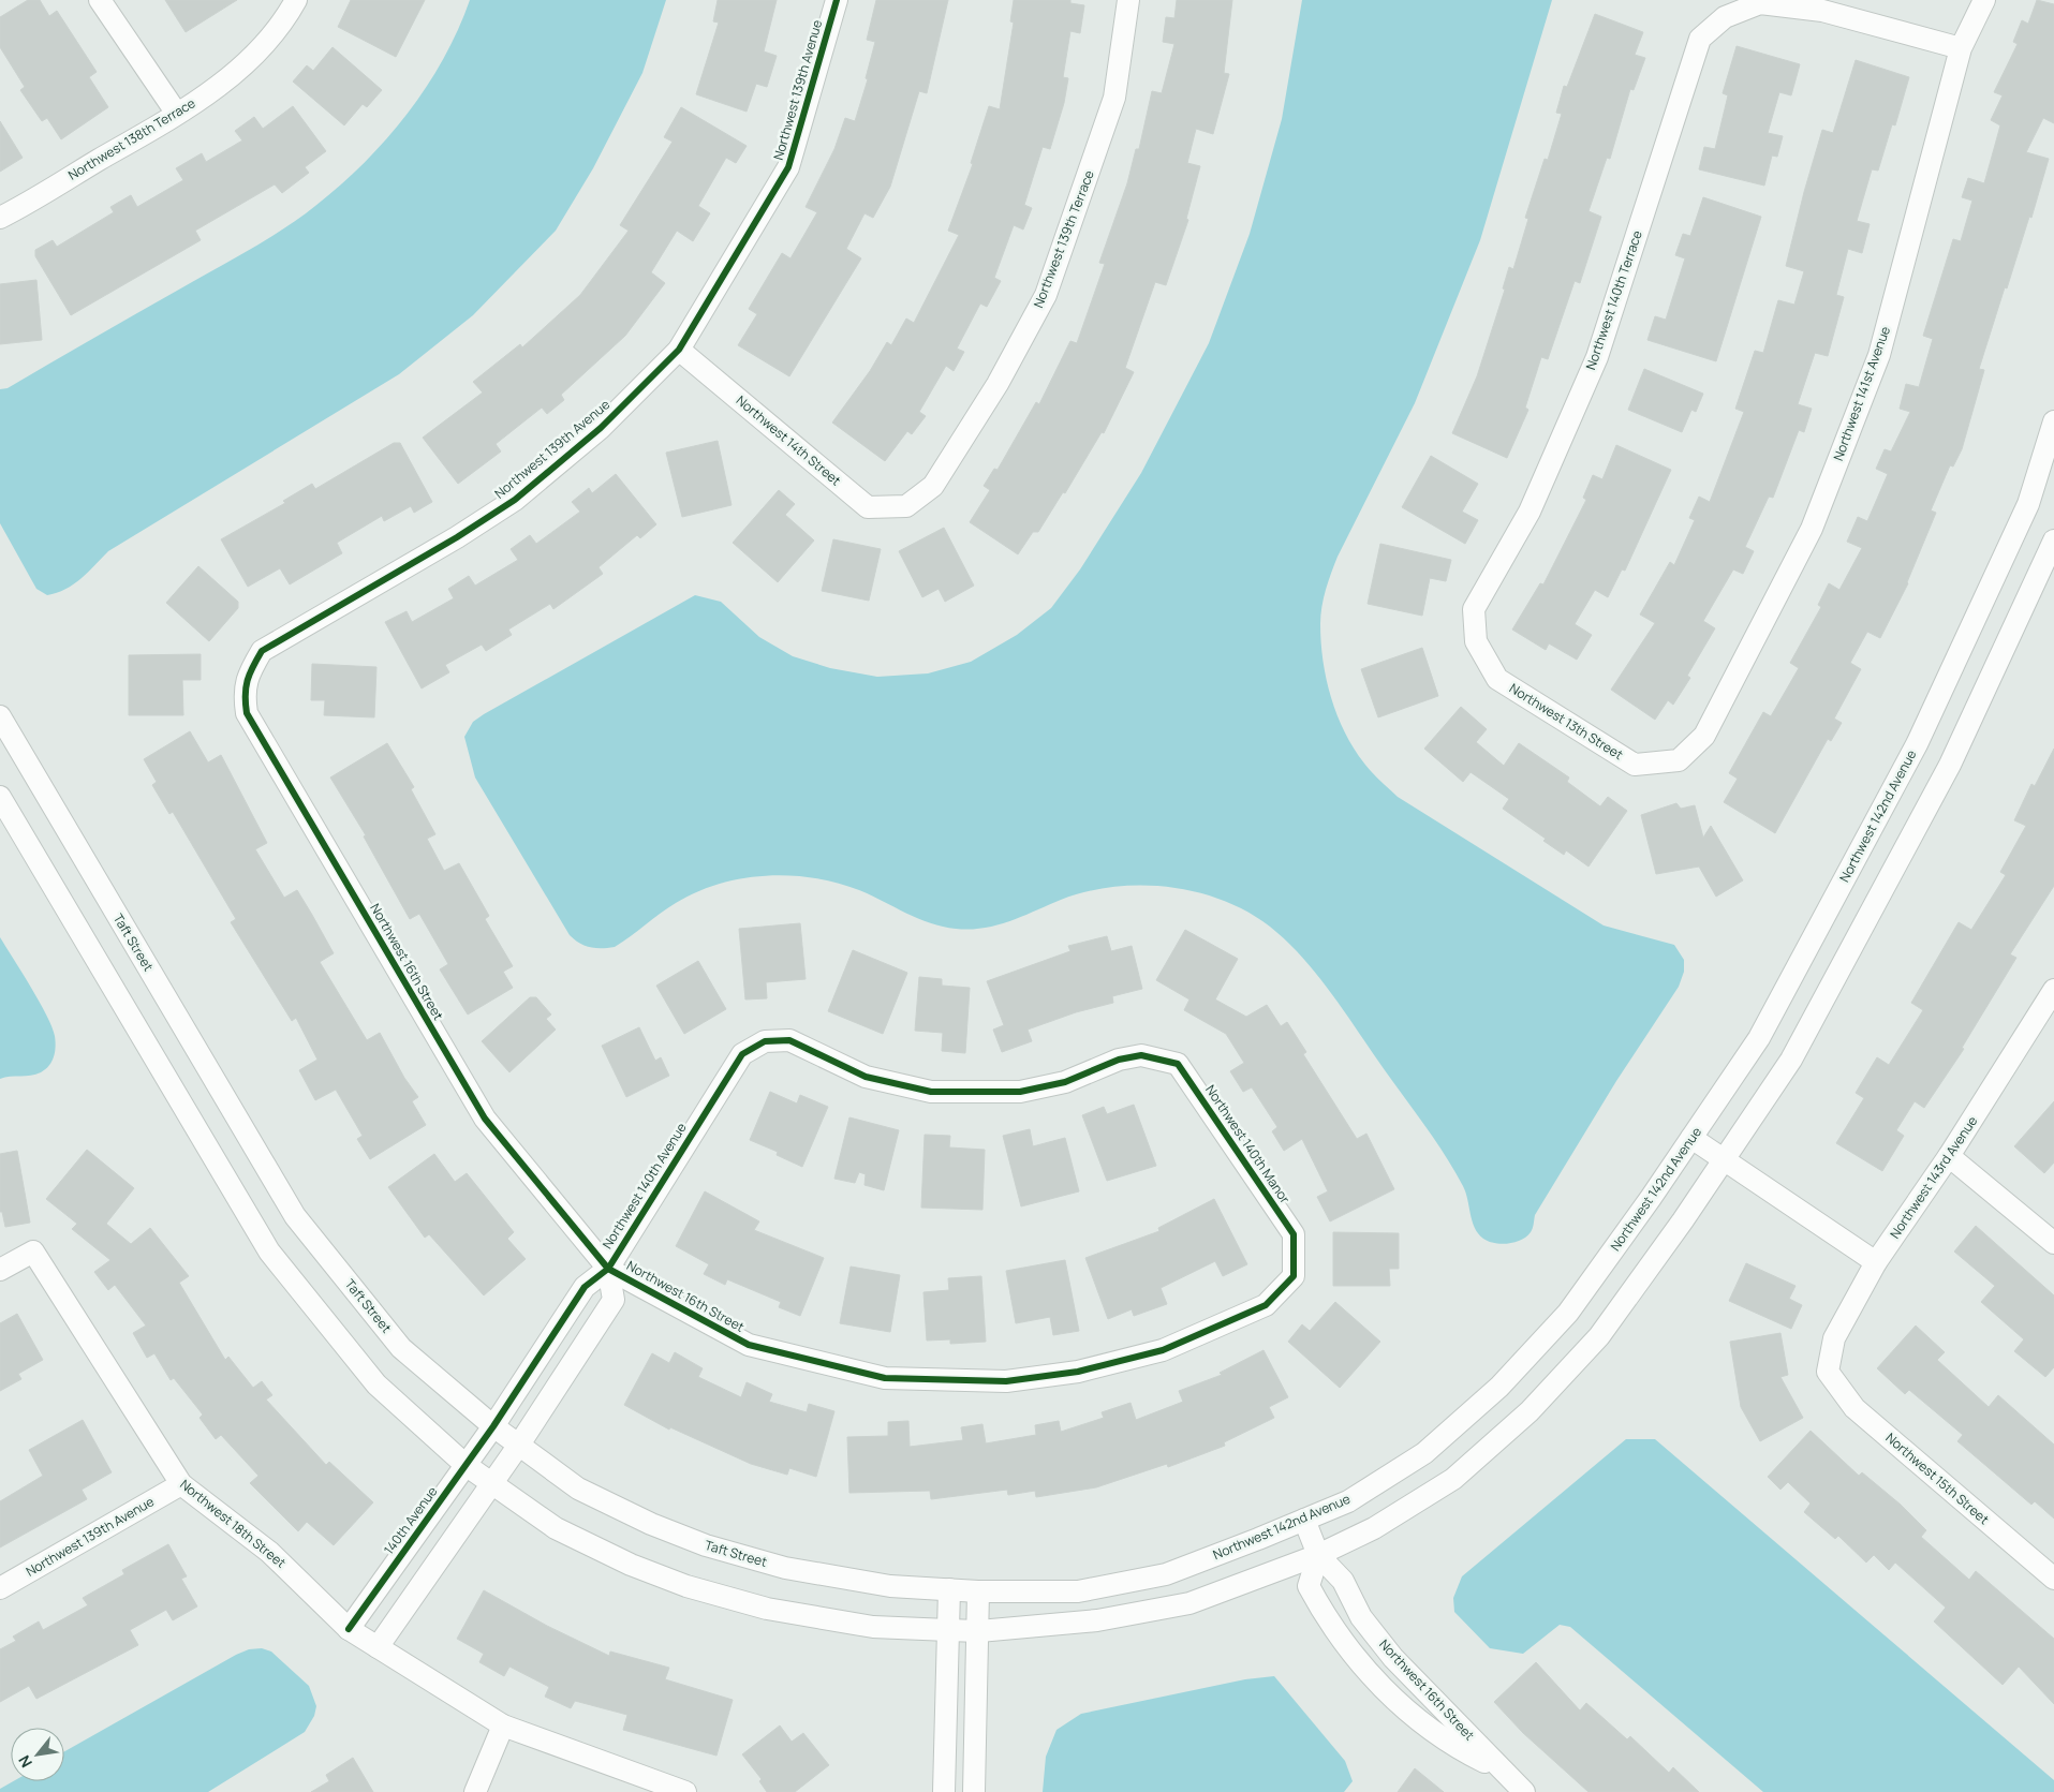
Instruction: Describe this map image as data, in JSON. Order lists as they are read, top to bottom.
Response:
{
  "streets": {
    "street": [
      "Northwest 139th Avenue",
      "Northwest 138th Terrace",
      "Northwest 139th Terrace",
      "Northwest 140th Terrace",
      "Northwest 141st Avenue",
      "Northwest 14th Street",
      "Northwest 13th Street",
      "Northwest 142nd Avenue",
      "Taft Street",
      "Northwest 16th Street",
      "Northwest 140th Manor",
      "Northwest 143rd Avenue",
      "Northwest 140th Avenue",
      "Northwest 15th Street",
      "140th Avenue",
      "Northwest 18th Street"
    ]
  },
  "crossings": [
    ["Northwest 139th Avenue", "Northwest 14th Street"],
    ["Northwest 139th Avenue", "Northwest 16th Street"],
    ["Northwest 139th Avenue", "Northwest 18th Street"],
    ["Northwest 139th Terrace", "Northwest 14th Street"],
    ["Northwest 140th Terrace", "Northwest 141st Avenue"],
    ["Northwest 140th Terrace", "Northwest 13th Street"],
    ["Northwest 141st Avenue", "Northwest 13th Street"],
    ["Northwest 142nd Avenue", "Taft Street"],
    ["Northwest 142nd Avenue", "Northwest 16th Street"],
    ["Taft Street", "Northwest 140th Avenue"],
    ["Taft Street", "140th Avenue"],
    ["Northwest 16th Street", "Northwest 140th Manor"],
    ["Northwest 16th Street", "Northwest 140th Avenue"],
    ["Northwest 140th Manor", "Northwest 140th Avenue"],
    ["Northwest 143rd Avenue", "Northwest 15th Street"],
    ["Northwest 140th Avenue", "140th Avenue"],
    ["140th Avenue", "Northwest 18th Street"]
  ],
  "north": "bottom left"
}
